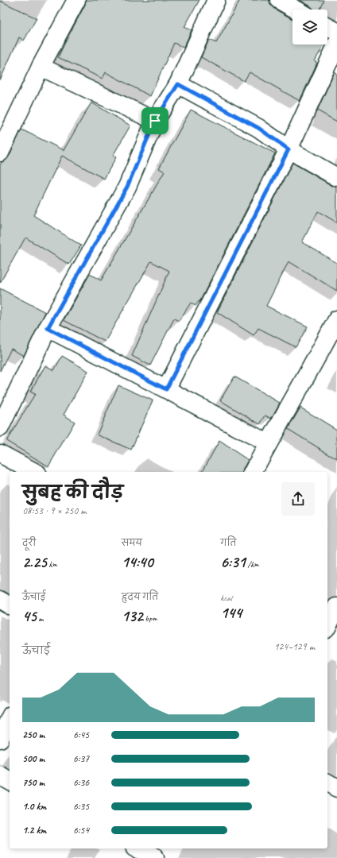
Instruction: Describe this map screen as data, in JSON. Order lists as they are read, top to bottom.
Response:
{
  "page": {
    "heading": ["सुबह की दौड़", "08:53 · 9 × 250 m"],
    "stats": [
      ["दूरी", "2.25 km"],
      ["समय", "14:40"],
      ["गति", "6:31 /km"],
      ["ऊँचाई", "45 m"],
      ["हृदय गति", "132 bpm"],
      ["kcal", "144"]
    ],
    "chart": ["ऊँचाई", "124–129 m"],
    "list": [
      {
        "name": "250 m",
        "note": "6:45"
      },
      {
        "name": "500 m",
        "note": "6:37"
      },
      {
        "name": "750 m",
        "note": "6:36"
      },
      {
        "name": "1.0 km",
        "note": "6:35"
      },
      {
        "name": "1.2 km",
        "note": "6:54"
      }
    ]
  }
}
